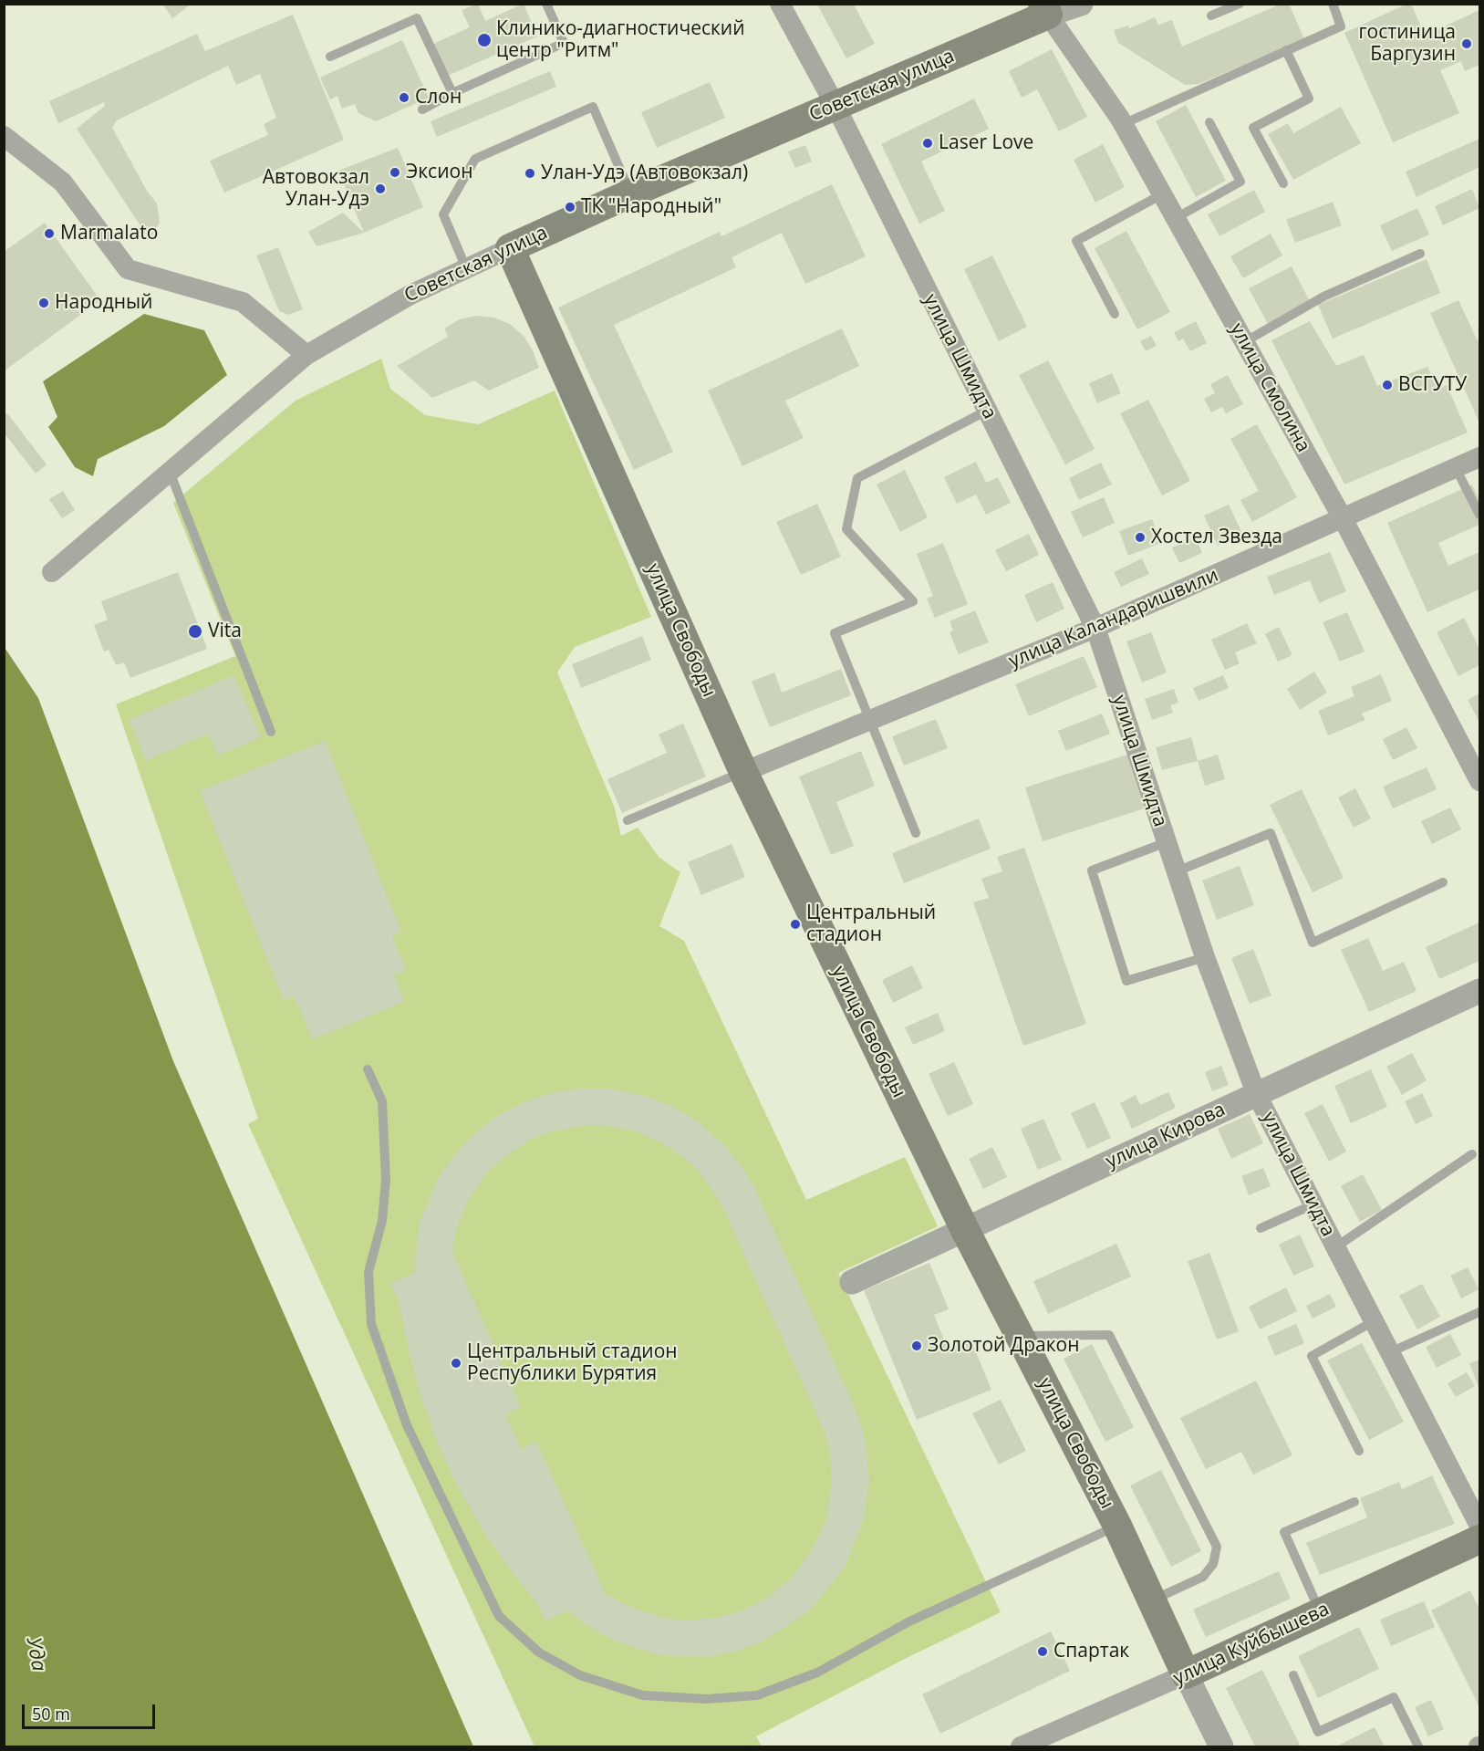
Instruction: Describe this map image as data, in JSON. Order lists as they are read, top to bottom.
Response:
{
  "streets": {
    "main road": ["Советская улица", "улица Свободы", "улица Куйбышева"],
    "street": [
      "улица Шмидта",
      "улица Смолина",
      "улица Каландаришвили",
      "улица Кирова"
    ]
  },
  "crossings": [
    ["Советская улица", "улица Шмидта"],
    ["Советская улица", "улица Смолина"],
    ["Советская улица", "улица Свободы"],
    ["улица Шмидта", "улица Каландаришвили"],
    ["улица Шмидта", "улица Кирова"],
    ["улица Смолина", "улица Каландаришвили"],
    ["улица Каландаришвили", "улица Свободы"],
    ["улица Свободы", "улица Кирова"],
    ["улица Свободы", "улица Куйбышева"]
  ],
  "water": ["Уда"],
  "places": [
    "Клинико-диагностический центр \"Ритм\"",
    "гостиница Баргузин",
    "Слон",
    "Laser Love",
    "Эксион",
    "Улан-Удэ (Автовокзал)",
    "Автовокзал Улан-Удэ",
    "ТК \"Народный\"",
    "Marmalato",
    "Народный",
    "ВСГУТУ",
    "Хостел Звезда",
    "Vita",
    "Центральный стадион",
    "Золотой Дракон",
    "Центральный стадион Республики Бурятия",
    "Спартак"
  ],
  "scale_bar": "50 m"
}
